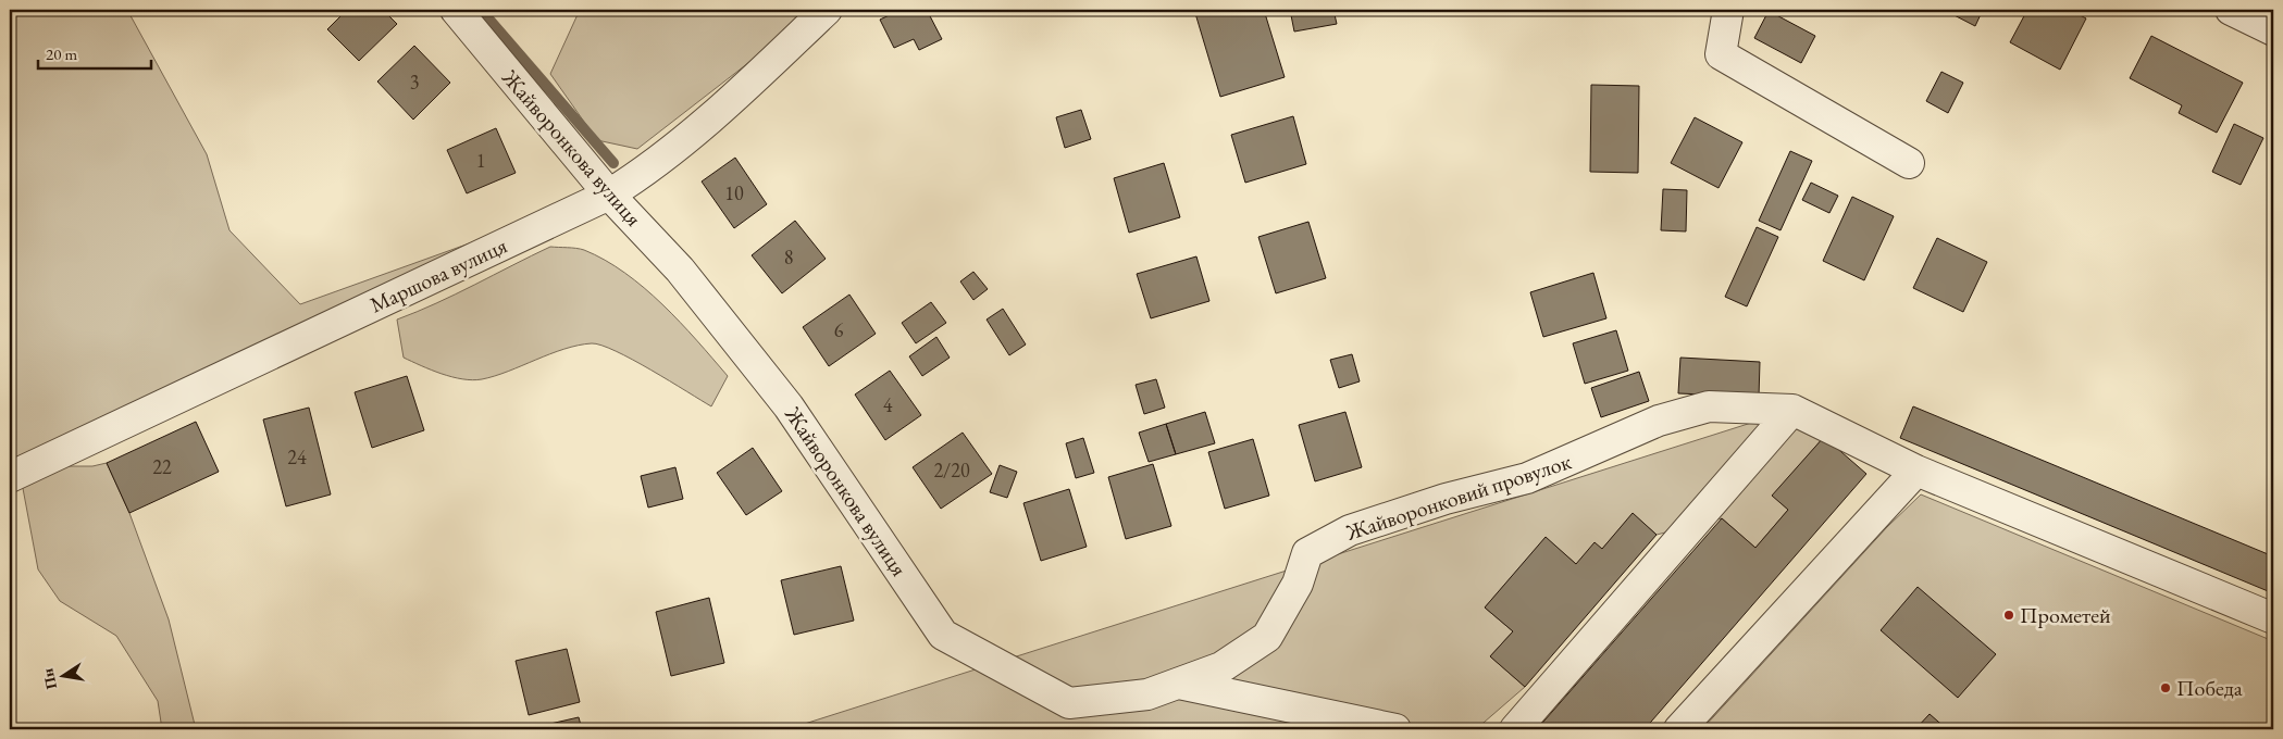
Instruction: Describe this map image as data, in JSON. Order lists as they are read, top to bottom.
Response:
{
  "streets": {
    "street": ["Жайворонкова вулиця", "Маршова вулиця", "Жайворонковий провулок"]
  },
  "crossings": [
    ["Жайворонкова вулиця", "Маршова вулиця"],
    ["Жайворонкова вулиця", "Жайворонковий провулок"]
  ],
  "places": ["Прометей", "Победа"],
  "house_numbers": [
    "3",
    "1",
    "10",
    "8",
    "6",
    "4",
    "24",
    "22",
    "2/20"
  ],
  "scale_bar": "20 m",
  "north": "left"
}
